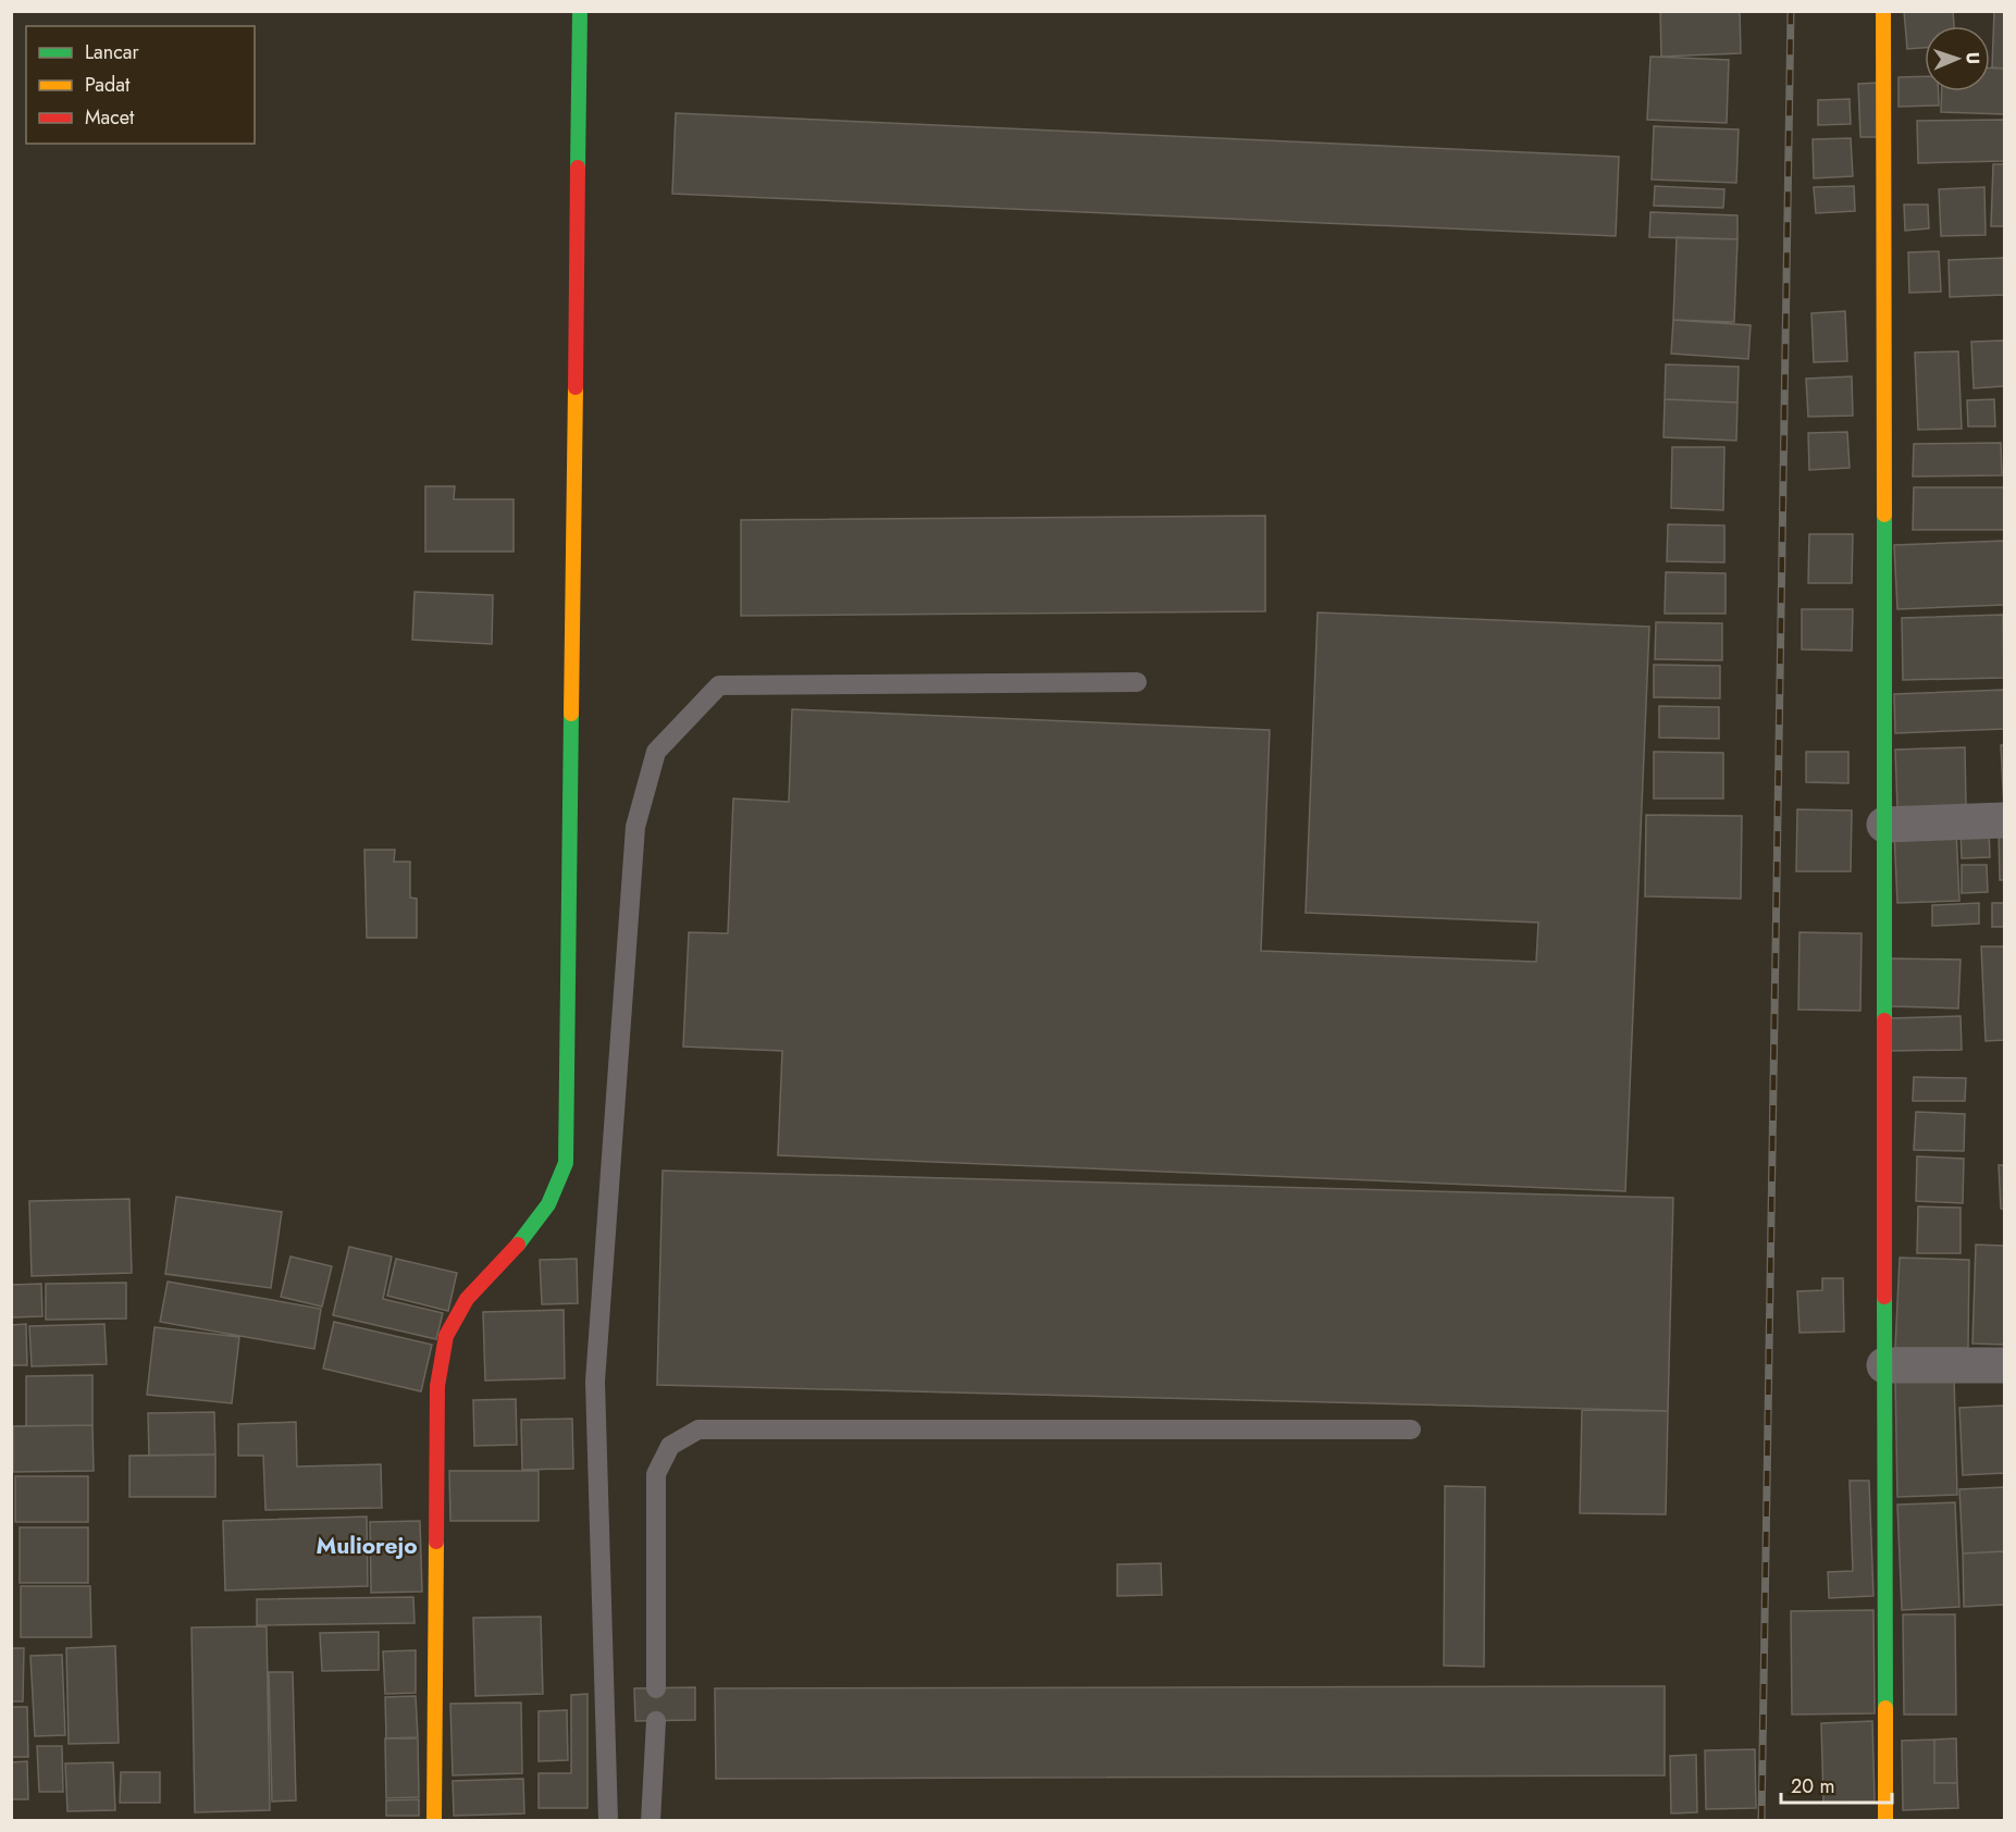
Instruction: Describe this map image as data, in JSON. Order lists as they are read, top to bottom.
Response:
{
  "districts": ["Muliorejo"],
  "legend": ["Lancar", "Padat", "Macet"],
  "scale_bar": "20 m",
  "north": "right"
}
